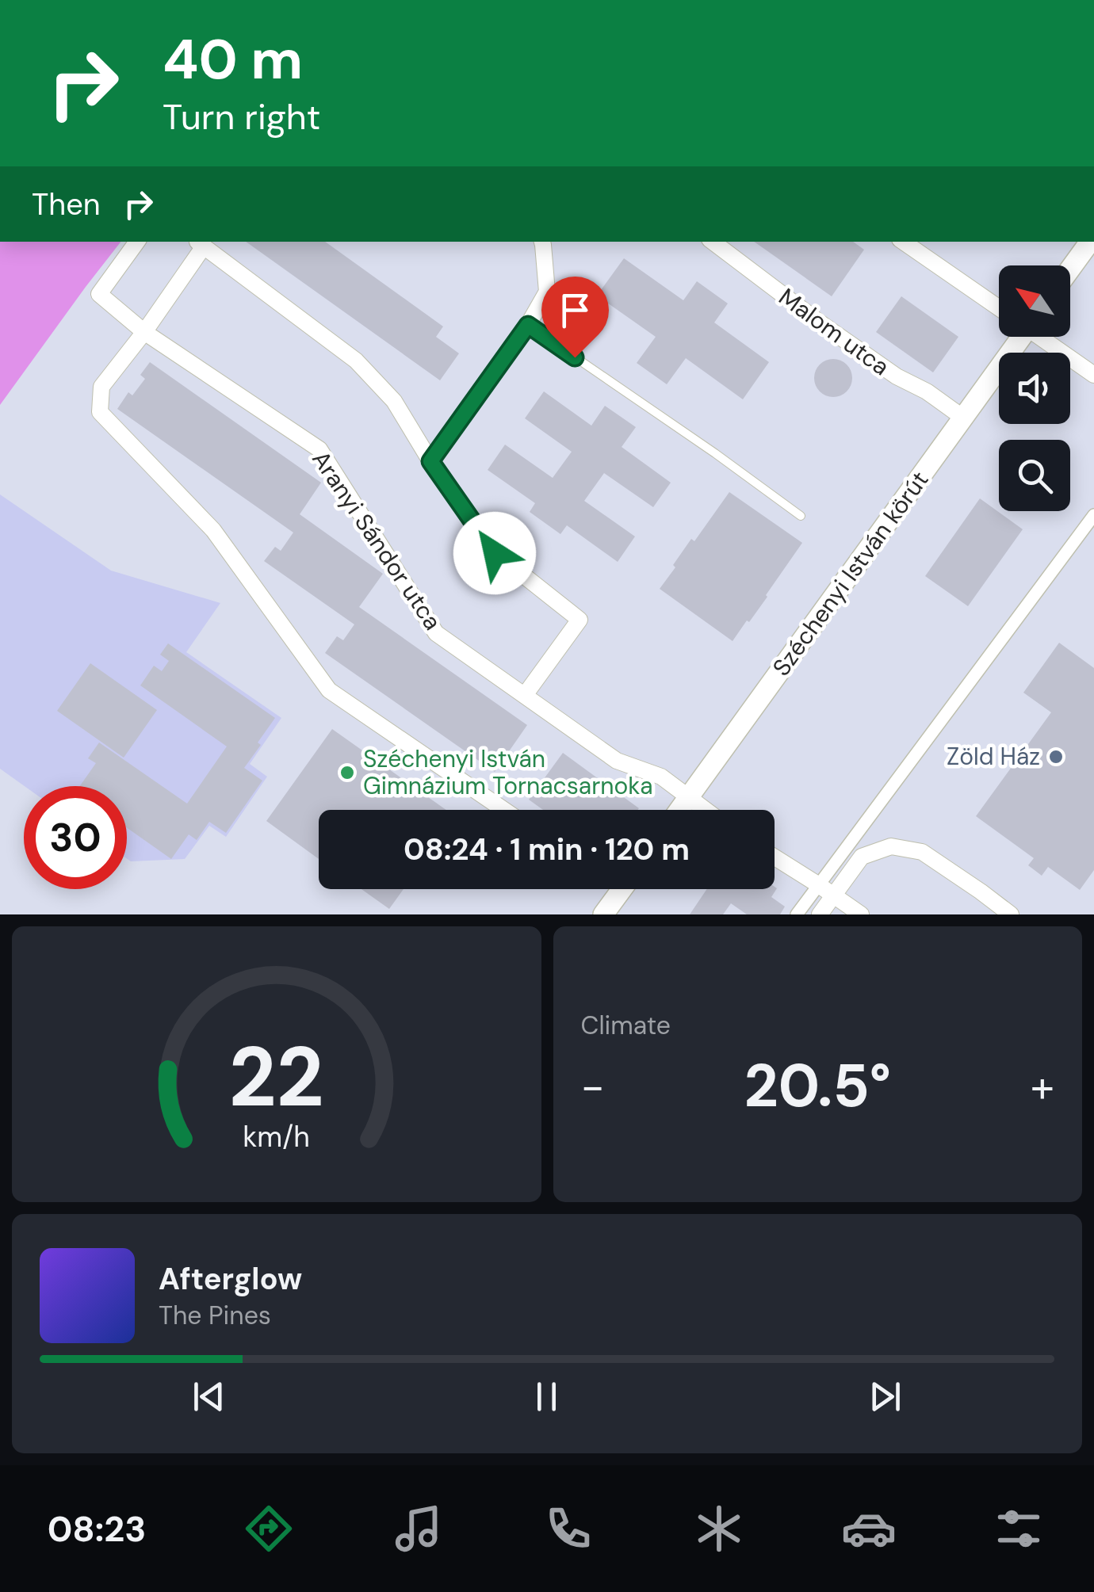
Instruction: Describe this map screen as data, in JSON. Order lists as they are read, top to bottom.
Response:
{
  "streets": {
    "street": ["Malom utca", "Aranyi Sándor utca", "Széchenyi István körút"]
  },
  "crossings": [
    ["Malom utca", "Széchenyi István körút"],
    ["Aranyi Sándor utca", "Széchenyi István körút"]
  ],
  "places": ["Zöld Ház", "Széchenyi István Gimnázium Tornacsarnoka"],
  "north": "top left",
  "page": {
    "turn": ["40 m", "Turn right"],
    "then": "Then",
    "limit": "30",
    "trip": "08:24 · 1 min · 120 m",
    "tile": "Climate",
    "heat": ["−", "20.5°", "+"],
    "song": ["Afterglow", "The Pines"],
    "tabs": "08:23",
    "gauge": ["22", "km/h"]
  }
}
